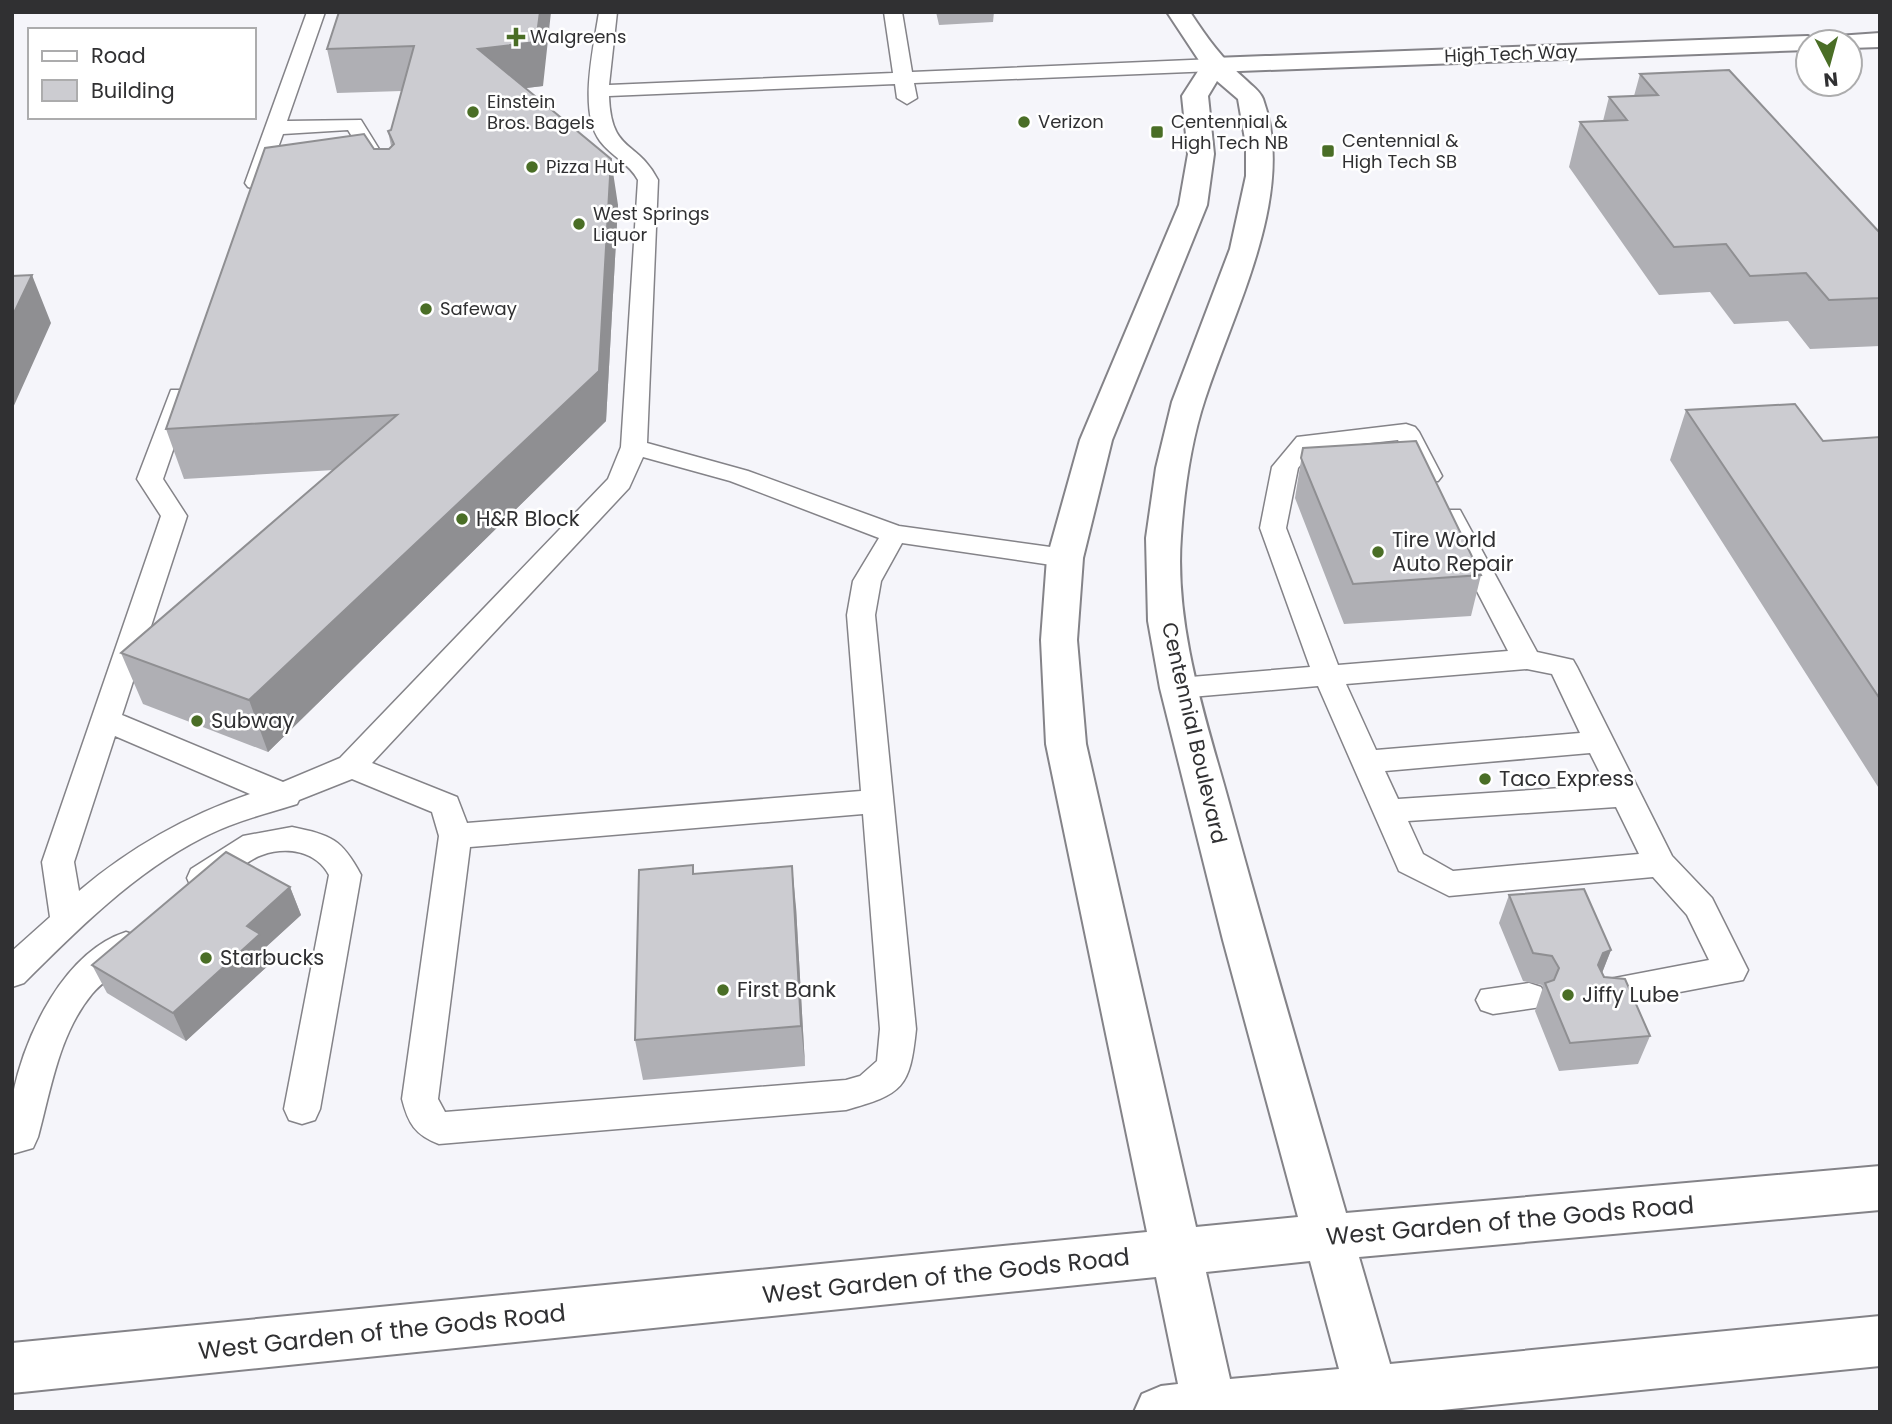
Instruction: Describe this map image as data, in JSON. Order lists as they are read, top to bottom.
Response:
{
  "streets": {
    "main road": ["High Tech Way", "Centennial Boulevard", "West Garden of the Gods Road"]
  },
  "crossings": [
    ["High Tech Way", "Centennial Boulevard"],
    ["Centennial Boulevard", "West Garden of the Gods Road"]
  ],
  "places": {
    "health": ["Walgreens"],
    "other": [
      "Einstein Bros. Bagels",
      "Verizon",
      "Pizza Hut",
      "West Springs Liquor",
      "Safeway",
      "H&R Block",
      "Tire World Auto Repair",
      "Subway",
      "Taco Express",
      "Starbucks",
      "First Bank",
      "Jiffy Lube"
    ],
    "transit": ["Centennial & High Tech NB", "Centennial & High Tech SB"]
  },
  "legend": ["Road", "Building"],
  "north": "bottom"
}
